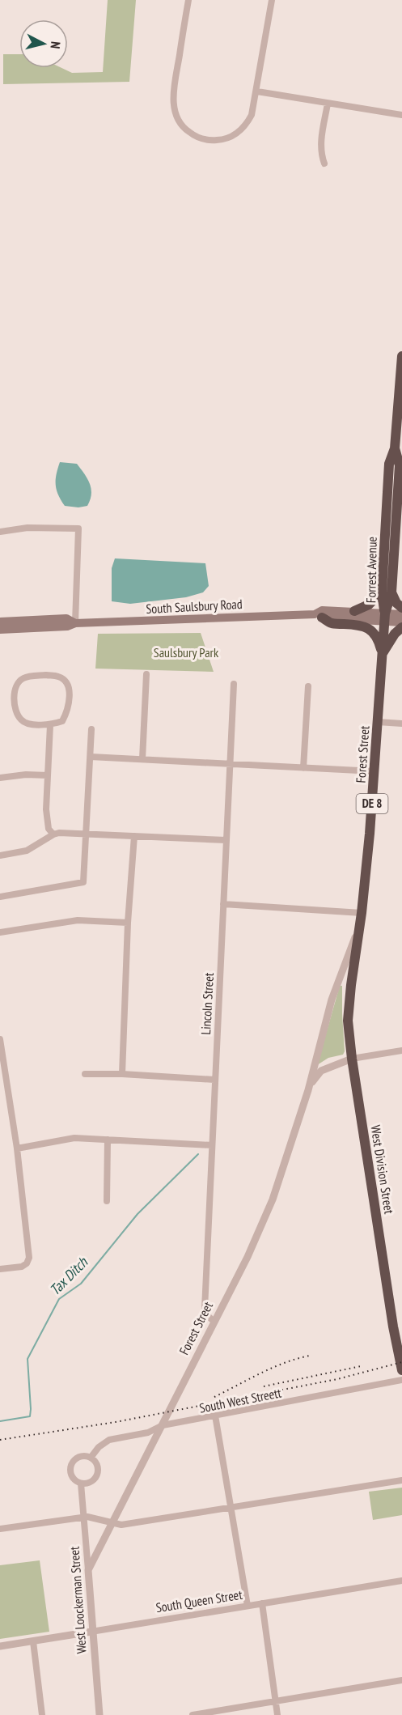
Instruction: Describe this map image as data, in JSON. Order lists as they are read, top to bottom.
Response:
{
  "streets": {
    "highway": [
      "Forrest Avenue",
      "Forest Street",
      "DE 8",
      "West Division Street"
    ],
    "main road": ["South Saulsbury Road"],
    "street": [
      "Lincoln Street",
      "South West Streett",
      "West Loockerman Street",
      "South Queen Street"
    ]
  },
  "crossings": [
    ["Forrest Avenue", "South Saulsbury Road"],
    ["Forrest Avenue", "Forest Street"],
    ["South Saulsbury Road", "Forest Street"],
    ["Forest Street", "Lincoln Street"],
    ["Forest Street", "West Division Street"],
    ["Forest Street", "South West Streett"],
    ["Forest Street", "West Loockerman Street"],
    ["South West Streett", "West Loockerman Street"],
    ["West Loockerman Street", "South Queen Street"]
  ],
  "water": ["Tax Ditch"],
  "parks": ["Saulsbury Park"],
  "north": "right"
}
